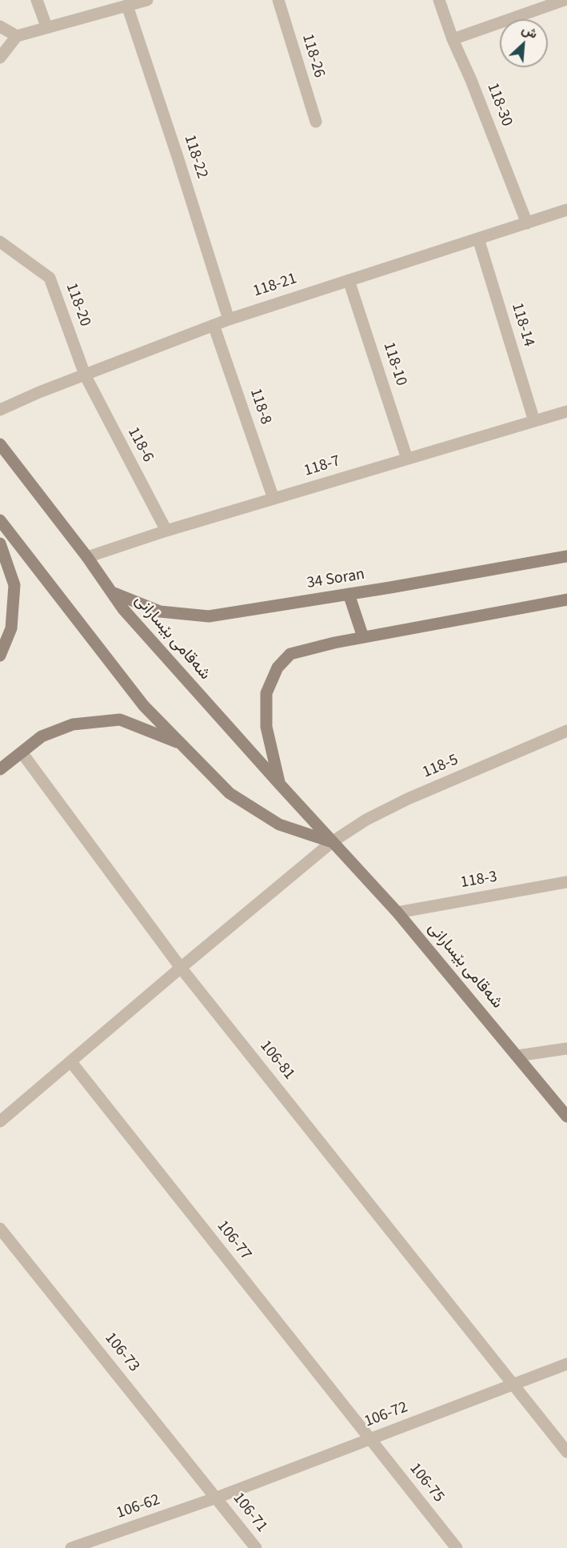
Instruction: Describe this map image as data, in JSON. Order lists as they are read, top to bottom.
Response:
{
  "streets": {
    "main road": ["34 Soran", "شەقامی بێسارانی"],
    "street": [
      "118-26",
      "118-30",
      "118-22",
      "118-21",
      "118-20",
      "118-14",
      "118-10",
      "118-8",
      "118-6",
      "118-7",
      "118-5",
      "118-3",
      "106-81",
      "106-77",
      "106-73",
      "106-72",
      "106-75",
      "106-62",
      "106-71"
    ]
  },
  "crossings": [
    ["118-30", "118-21"],
    ["118-22", "118-21"],
    ["118-21", "118-20"],
    ["118-21", "118-14"],
    ["118-21", "118-10"],
    ["118-21", "118-8"],
    ["118-21", "118-6"],
    ["118-20", "118-6"],
    ["118-14", "118-7"],
    ["118-10", "118-7"],
    ["118-8", "118-7"],
    ["118-6", "118-7"],
    ["118-7", "شەقامی بێسارانی"],
    ["34 Soran", "شەقامی بێسارانی"],
    ["شەقامی بێسارانی", "118-5"],
    ["شەقامی بێسارانی", "118-3"],
    ["118-5", "106-81"],
    ["118-5", "106-77"],
    ["106-81", "106-72"],
    ["106-77", "106-72"],
    ["106-77", "106-75"],
    ["106-73", "106-72"],
    ["106-73", "106-62"],
    ["106-73", "106-71"],
    ["106-72", "106-75"],
    ["106-72", "106-62"],
    ["106-72", "106-71"],
    ["106-62", "106-71"]
  ],
  "north": "top right"
}
